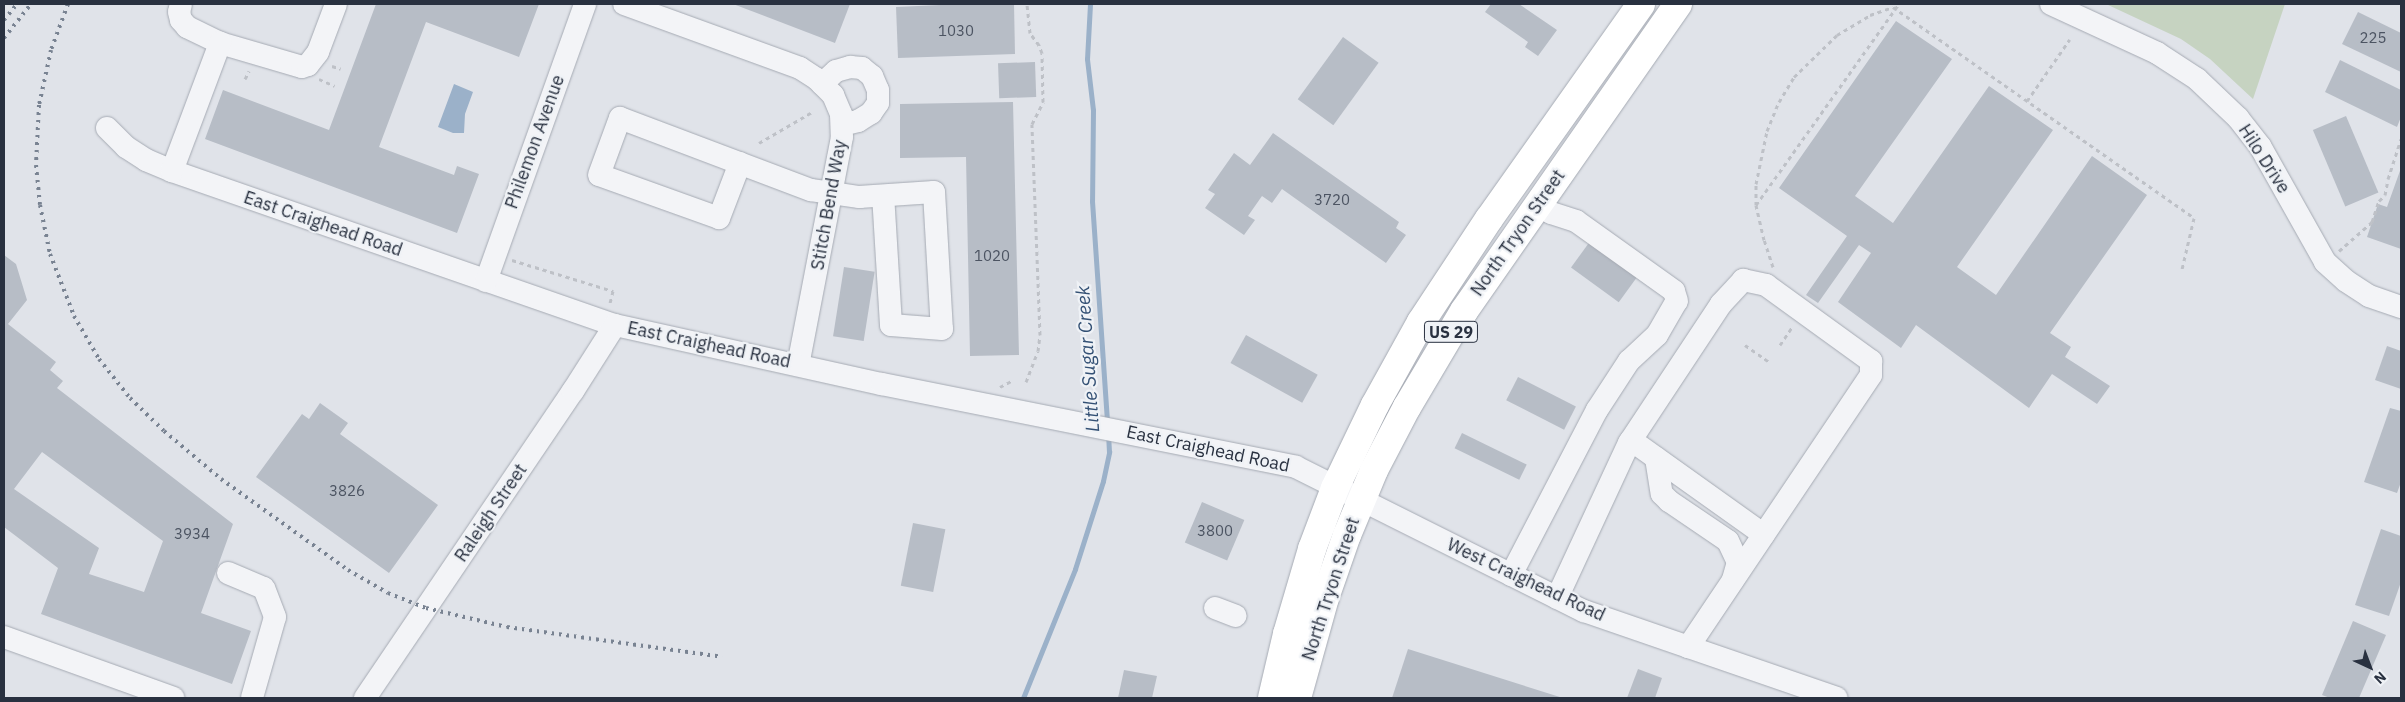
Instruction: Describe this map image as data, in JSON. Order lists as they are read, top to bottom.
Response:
{
  "streets": {
    "main road": ["North Tryon Street", "US 29"],
    "street": [
      "Philemon Avenue",
      "Hilo Drive",
      "Stitch Bend Way",
      "East Craighead Road",
      "Raleigh Street",
      "West Craighead Road"
    ]
  },
  "crossings": [
    ["Philemon Avenue", "East Craighead Road"],
    ["Stitch Bend Way", "East Craighead Road"],
    ["East Craighead Road", "North Tryon Street"],
    ["East Craighead Road", "Raleigh Street"],
    ["East Craighead Road", "West Craighead Road"],
    ["North Tryon Street", "West Craighead Road"]
  ],
  "water": ["Little Sugar Creek"],
  "house_numbers": [
    "1030",
    "225",
    "3720",
    "1020",
    "3826",
    "3800",
    "3934"
  ],
  "north": "bottom right"
}
